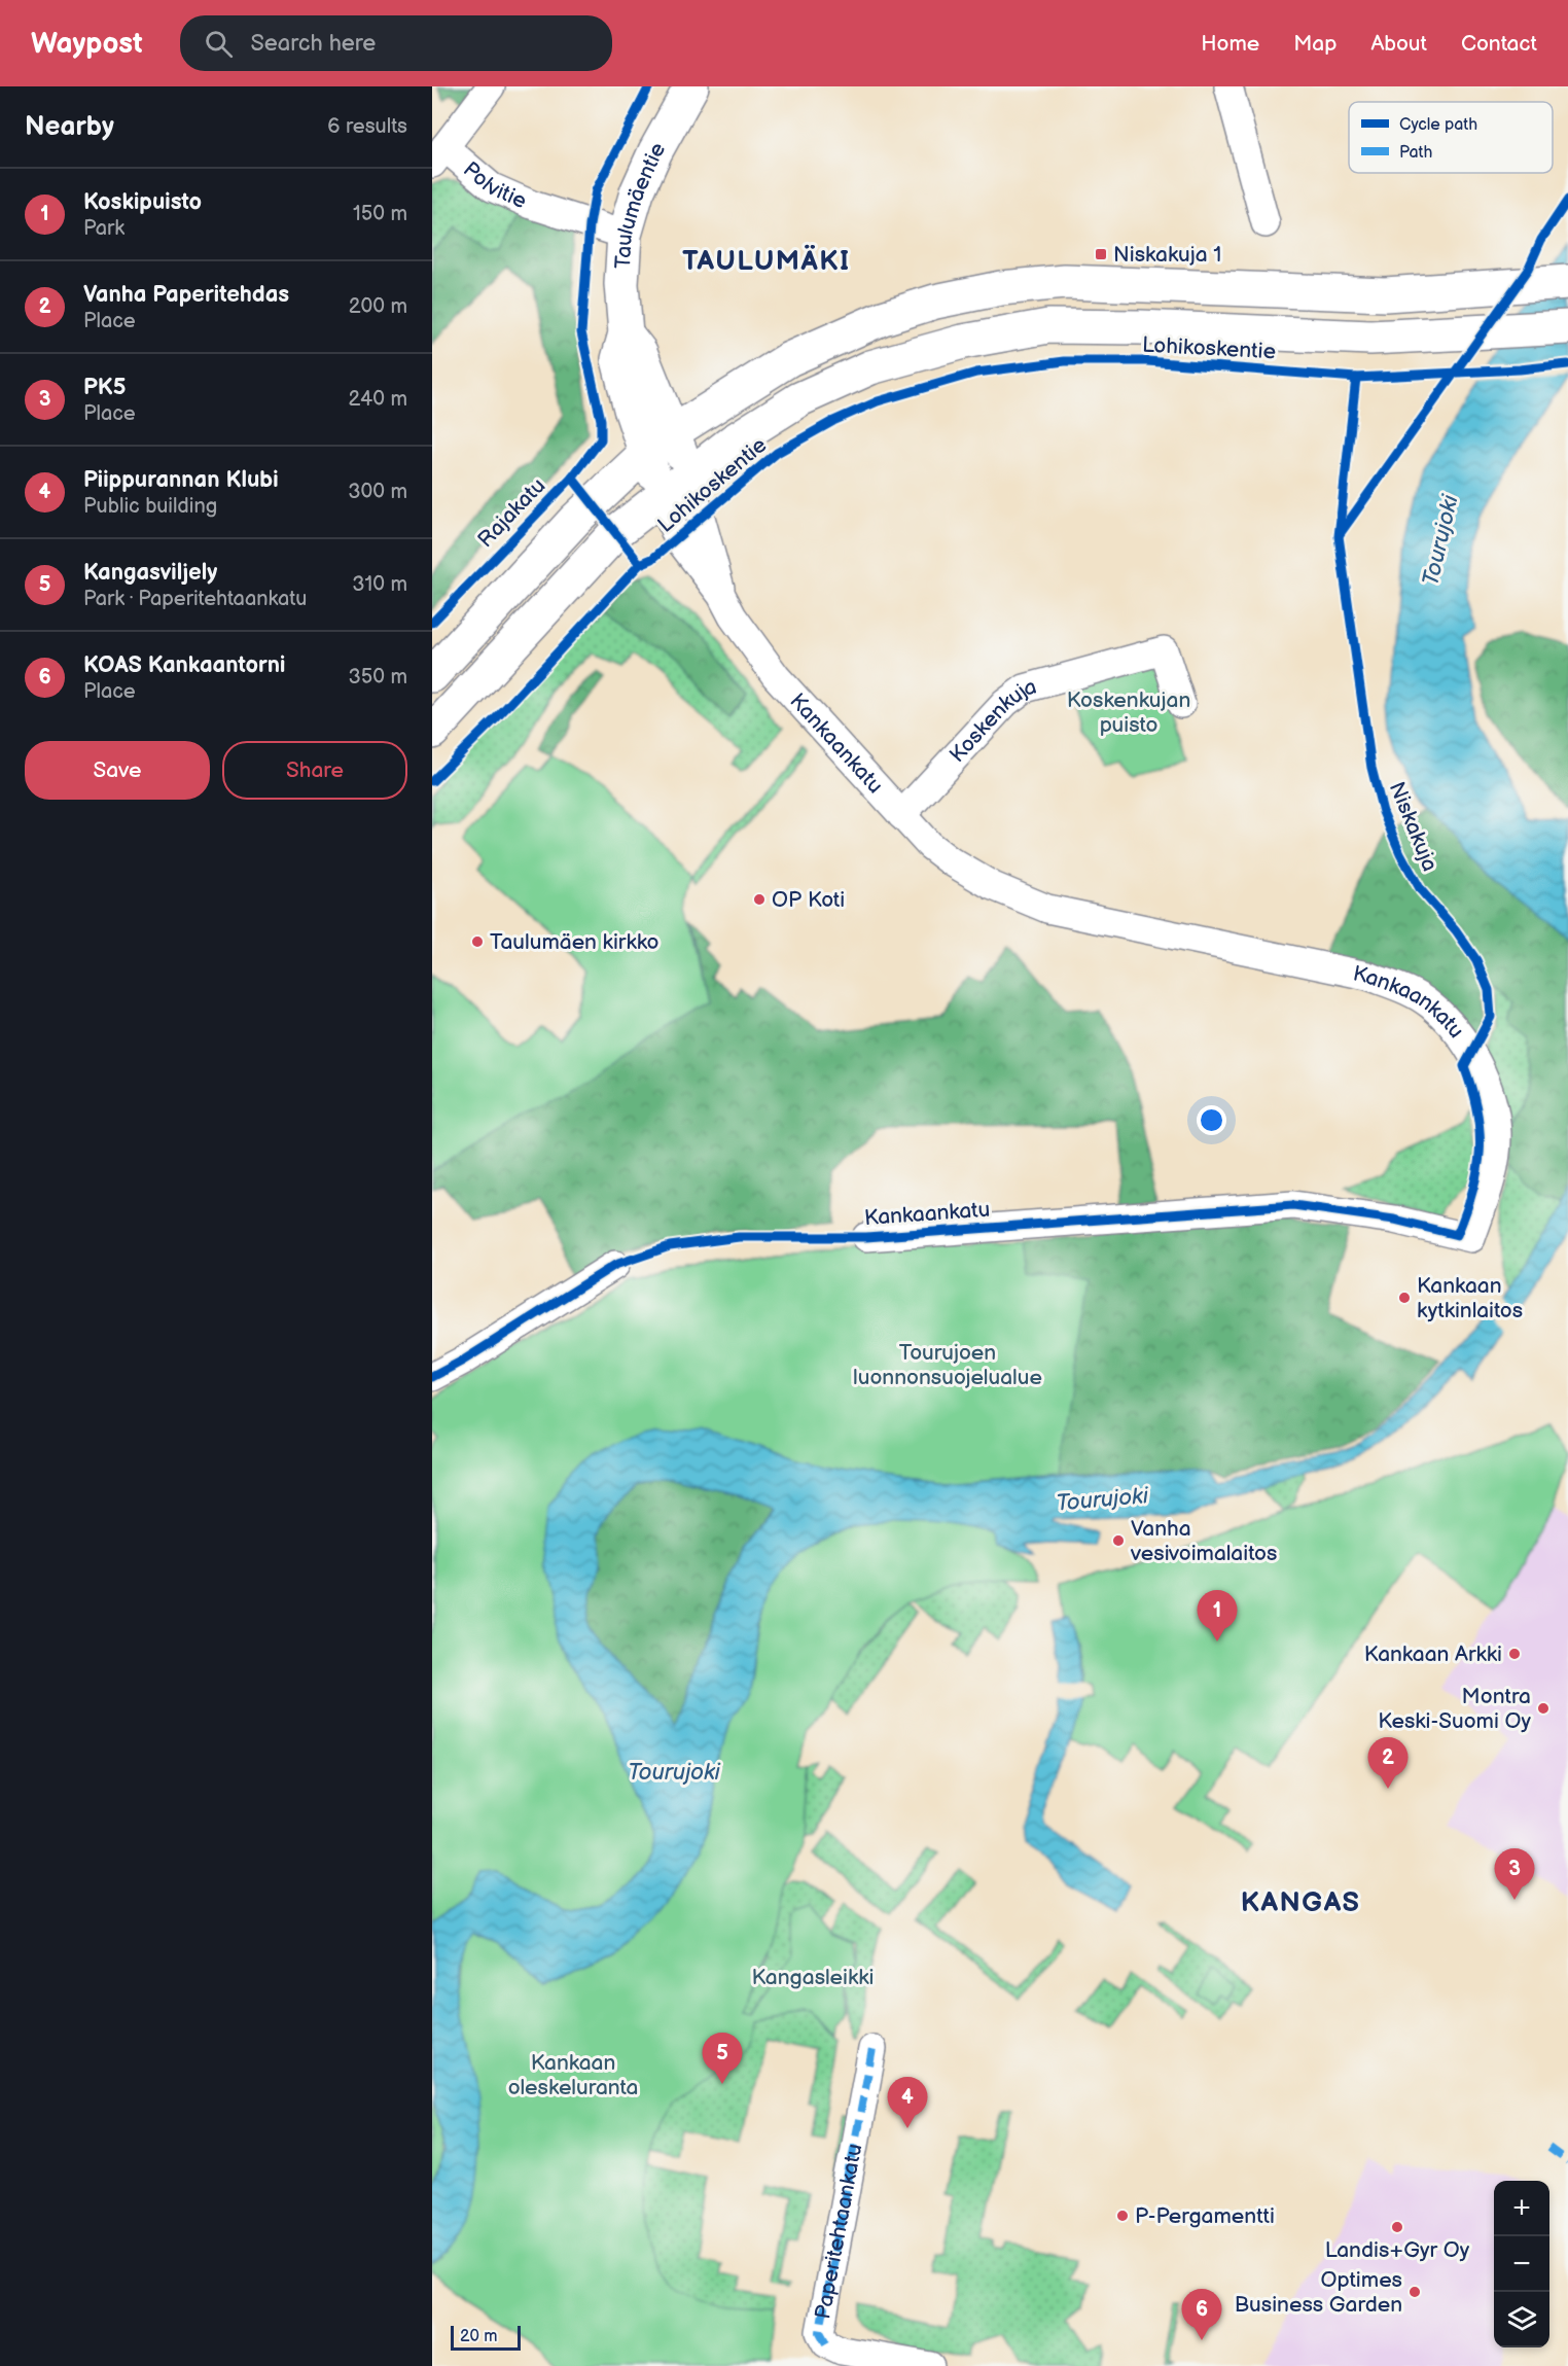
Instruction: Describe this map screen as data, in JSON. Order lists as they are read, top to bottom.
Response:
{
  "streets": {
    "main road": ["Taulumäentie", "Lohikoskentie"],
    "street": [
      "Polvitie",
      "Koskenkuja",
      "Kankaankatu",
      "Paperitehtaankatu"
    ],
    "cycle path": ["Rajakatu", "Niskakuja"]
  },
  "crossings": [
    ["Polvitie", "Taulumäentie"],
    ["Taulumäentie", "Lohikoskentie"],
    ["Taulumäentie", "Kankaankatu"],
    ["Lohikoskentie", "Kankaankatu"],
    ["Koskenkuja", "Kankaankatu"]
  ],
  "districts": ["TAULUMÄKI", "KANGAS"],
  "water": ["Tourujoki"],
  "parks": [
    "Koskenkujan puisto",
    "Tourujoen luonnonsuojelualue",
    "Kangasleikki",
    "Kankaan oleskeluranta"
  ],
  "places": {
    "transit": ["Niskakuja 1"],
    "other": [
      "OP Koti",
      "Taulumäen kirkko",
      "Kankaan kytkinlaitos",
      "Vanha vesivoimalaitos",
      "Kankaan Arkki",
      "Montra Keski-Suomi Oy",
      "P-Pergamentti",
      "Landis+Gyr Oy",
      "Optimes Business Garden"
    ]
  },
  "legend": ["Cycle path", "Path"],
  "scale_bar": "20 m",
  "page": {
    "header": "Waypost",
    "search": "Search here",
    "nav": [
      "Home",
      "Map",
      "About",
      "Contact"
    ],
    "heading": ["Nearby", "6 results"],
    "list": [
      {
        "mark": "1",
        "name": "Koskipuisto",
        "note": "Park",
        "value": "150 m"
      },
      {
        "mark": "2",
        "name": "Vanha Paperitehdas",
        "note": "Place",
        "value": "200 m"
      },
      {
        "mark": "3",
        "name": "PK5",
        "note": "Place",
        "value": "240 m"
      },
      {
        "mark": "4",
        "name": "Piippurannan Klubi",
        "note": "Public building",
        "value": "300 m"
      },
      {
        "mark": "5",
        "name": "Kangasviljely",
        "note": "Park · Paperitehtaankatu",
        "value": "310 m"
      },
      {
        "mark": "6",
        "name": "KOAS Kankaantorni",
        "note": "Place",
        "value": "350 m"
      }
    ],
    "buttons": ["Save", "Share"],
    "pins": [
      "1",
      "2",
      "3",
      "5",
      "4",
      "6"
    ],
    "map_buttons": ["+", "−"],
    "scale": "20 m"
  }
}
